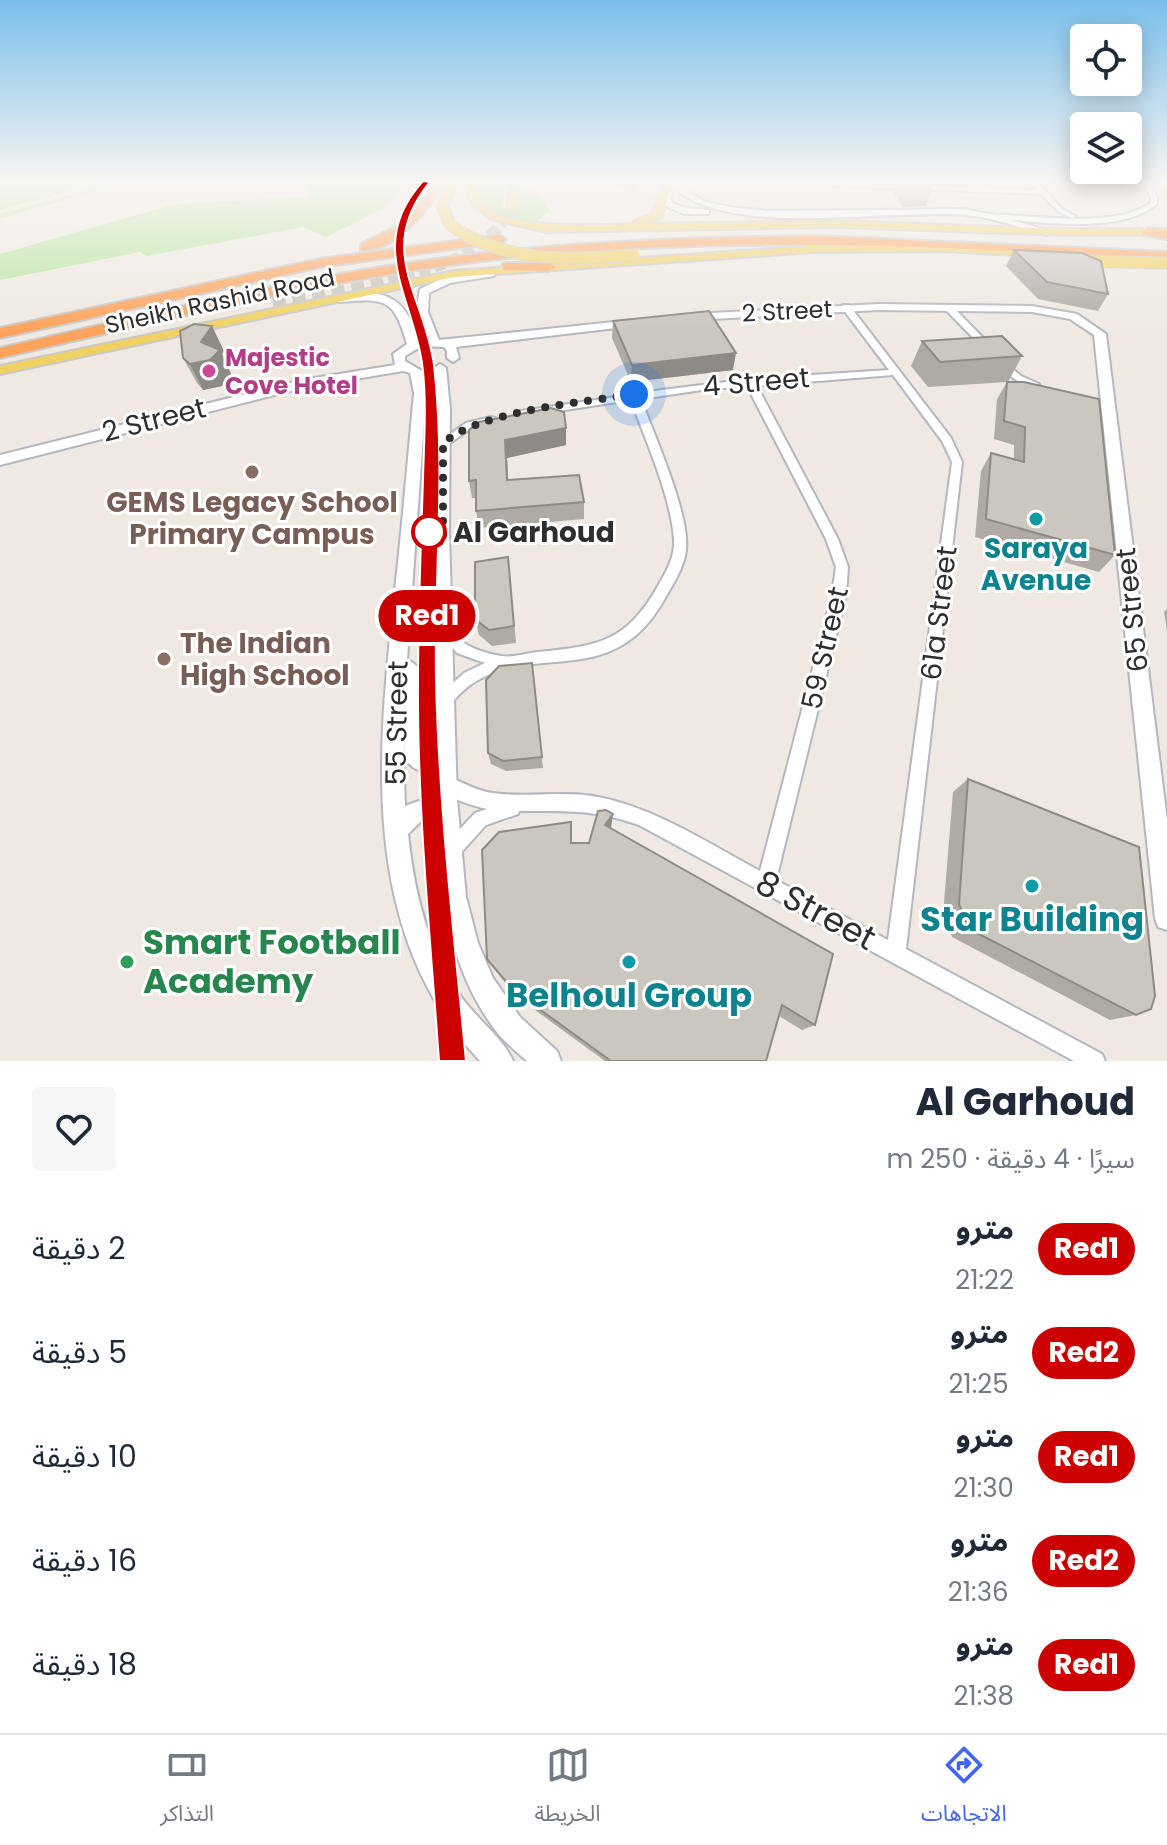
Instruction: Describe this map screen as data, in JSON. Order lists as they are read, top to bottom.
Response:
{
  "streets": {
    "highway": ["Sheikh Rashid Road"],
    "street": [
      "2 Street",
      "4 Street",
      "65 Street",
      "61a Street",
      "59 Street",
      "55 Street",
      "8 Street"
    ]
  },
  "crossings": [
    ["2 Street", "65 Street"],
    ["2 Street", "61a Street"],
    ["2 Street", "55 Street"],
    ["4 Street", "61a Street"],
    ["4 Street", "59 Street"],
    ["61a Street", "8 Street"],
    ["59 Street", "8 Street"],
    ["55 Street", "8 Street"]
  ],
  "places": [
    "Majestic Cove Hotel",
    "GEMS Legacy School Primary Campus",
    "Saraya Avenue",
    "Al Garhoud",
    "The Indian High School",
    "Star Building",
    "Smart Football Academy",
    "Belhoul Group"
  ],
  "lines": ["metro line Red1"],
  "page": {
    "on_map": "Red1",
    "heading": ["Al Garhoud", "سيرًا · 4 دقيقة · 250 m"],
    "list": [
      {
        "mark": "Red1",
        "name": "مترو",
        "note": "21:22",
        "value": "2 دقيقة"
      },
      {
        "mark": "Red2",
        "name": "مترو",
        "note": "21:25",
        "value": "5 دقيقة"
      },
      {
        "mark": "Red1",
        "name": "مترو",
        "note": "21:30",
        "value": "10 دقيقة"
      },
      {
        "mark": "Red2",
        "name": "مترو",
        "note": "21:36",
        "value": "16 دقيقة"
      },
      {
        "mark": "Red1",
        "name": "مترو",
        "note": "21:38",
        "value": "18 دقيقة"
      }
    ],
    "tabs": ["الاتجاهات", "الخريطة", "التذاكر"]
  }
}
